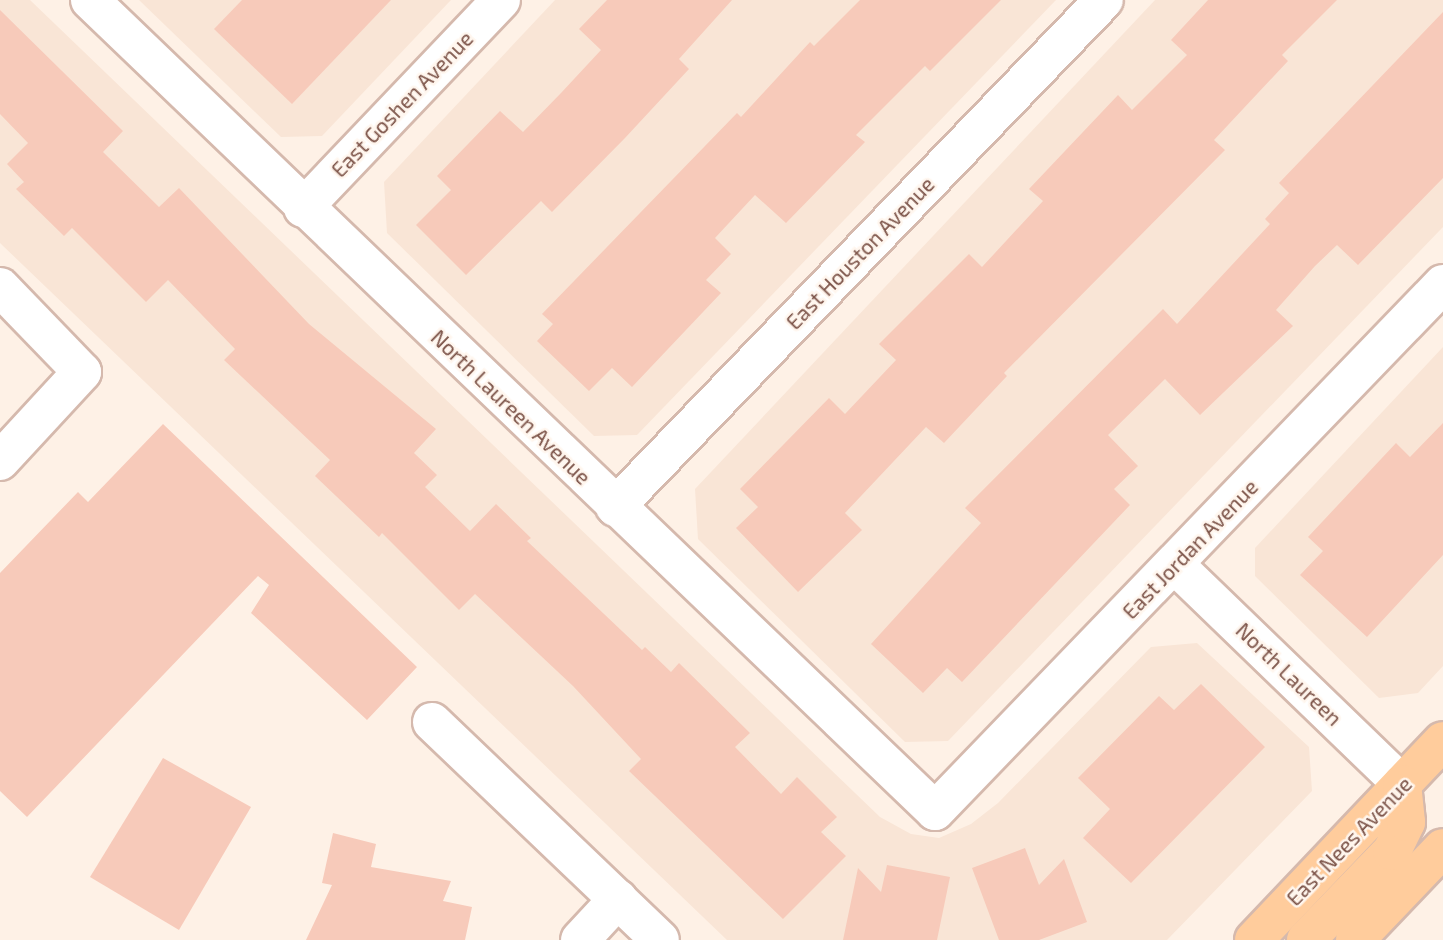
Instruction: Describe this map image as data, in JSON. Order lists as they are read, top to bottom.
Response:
{
  "streets": {
    "main road": ["East Nees Avenue"],
    "street": [
      "East Goshen Avenue",
      "East Houston Avenue",
      "North Laureen Avenue",
      "East Jordan Avenue",
      "North Laureen"
    ]
  },
  "crossings": [
    ["East Goshen Avenue", "North Laureen Avenue"],
    ["East Houston Avenue", "North Laureen Avenue"],
    ["North Laureen Avenue", "East Jordan Avenue"],
    ["East Jordan Avenue", "North Laureen"],
    ["North Laureen", "East Nees Avenue"]
  ]
}
